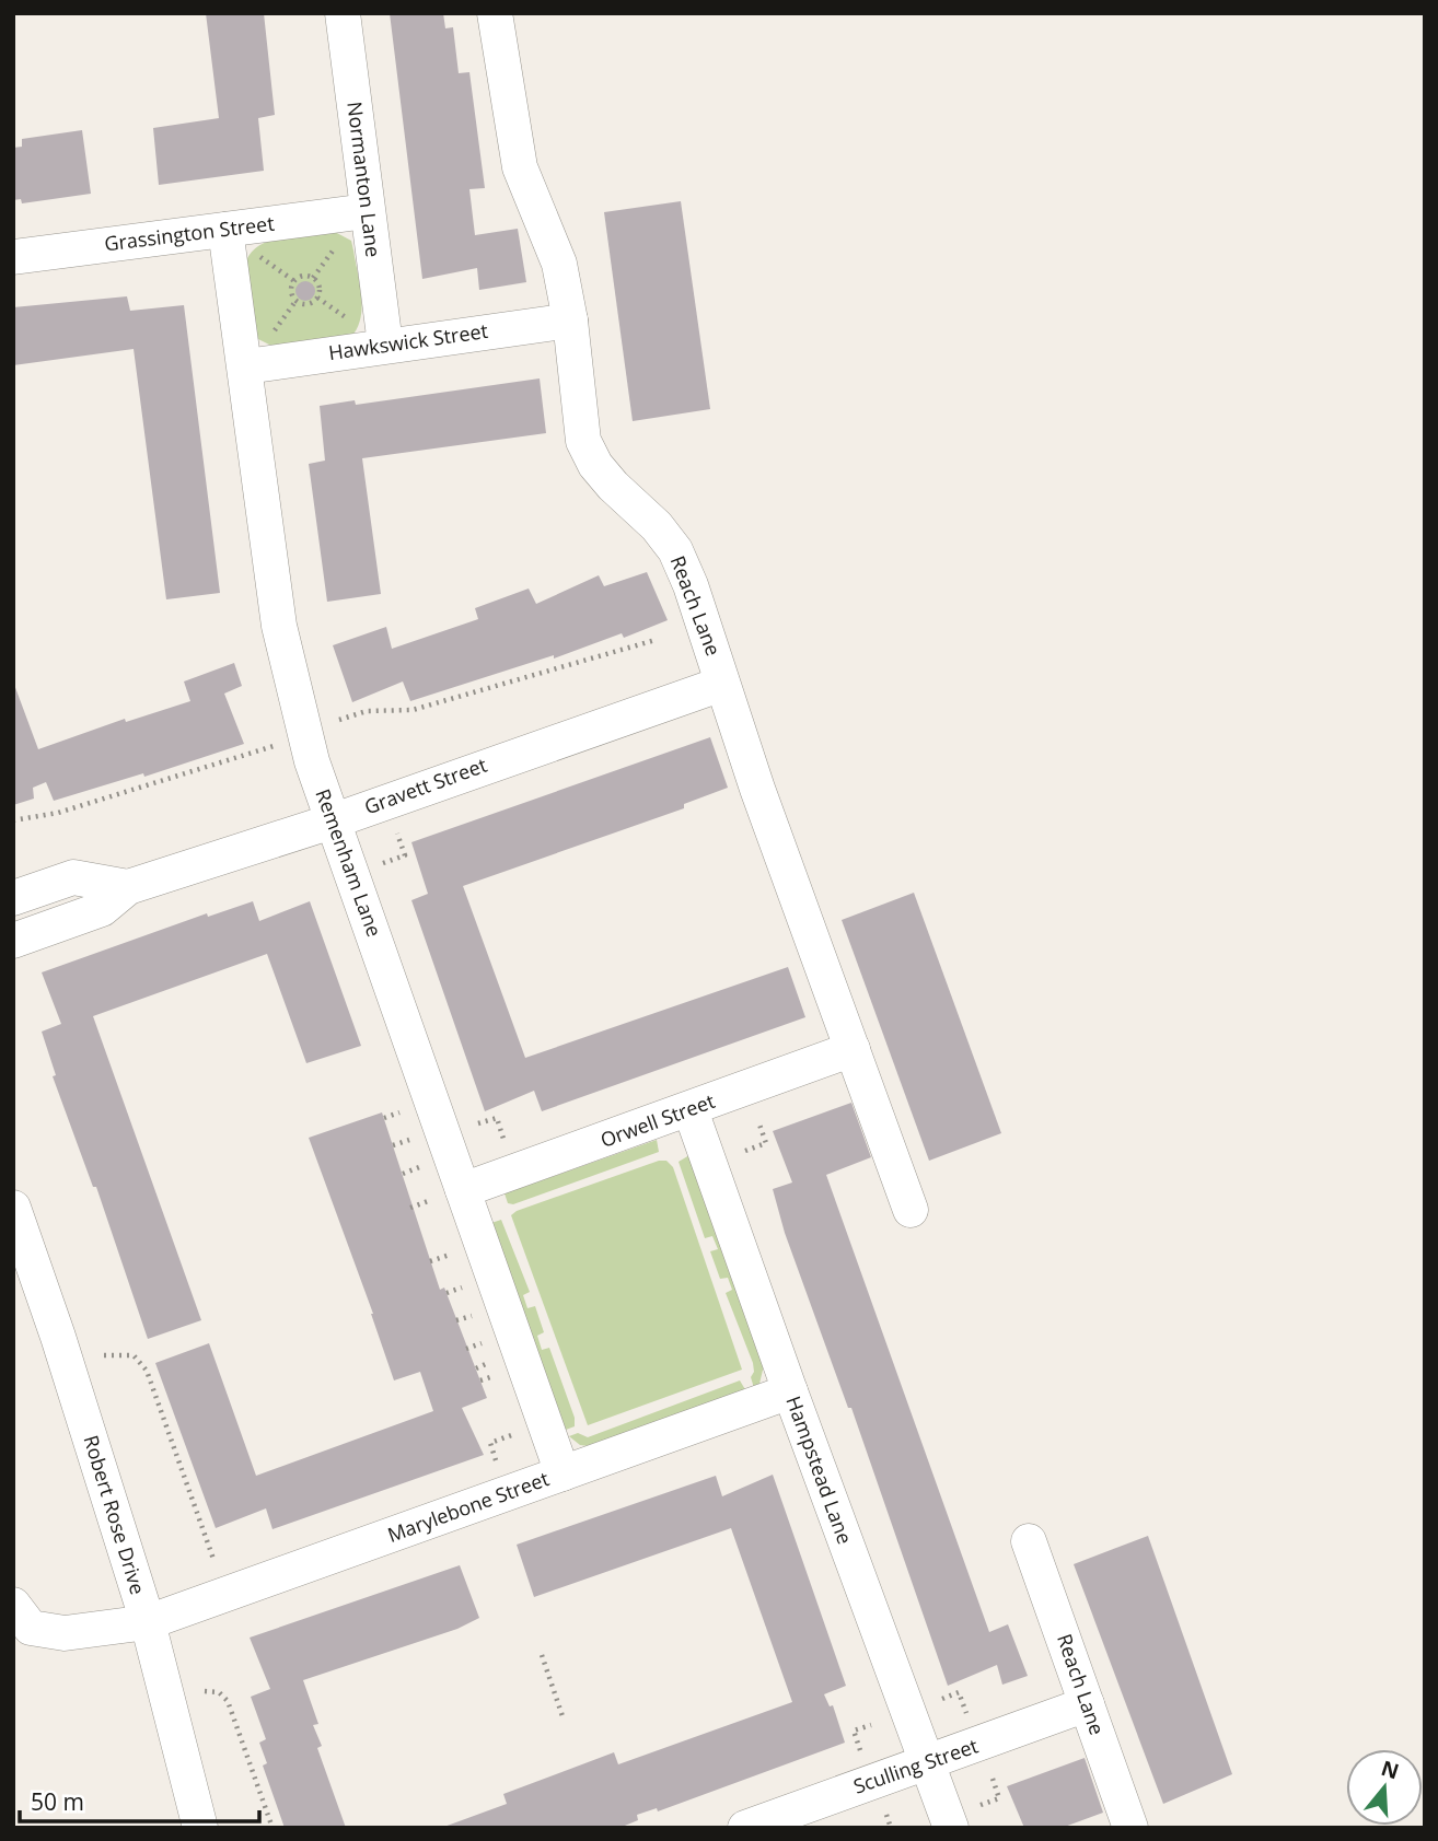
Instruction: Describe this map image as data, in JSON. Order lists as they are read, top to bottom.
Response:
{
  "streets": {
    "street": [
      "Normanton Lane",
      "Grassington Street",
      "Hawkswick Street",
      "Reach Lane",
      "Gravett Street",
      "Remenham Lane",
      "Orwell Street",
      "Hampstead Lane",
      "Marylebone Street",
      "Robert Rose Drive",
      "Sculling Street"
    ]
  },
  "crossings": [
    ["Normanton Lane", "Grassington Street"],
    ["Normanton Lane", "Hawkswick Street"],
    ["Grassington Street", "Remenham Lane"],
    ["Hawkswick Street", "Reach Lane"],
    ["Hawkswick Street", "Remenham Lane"],
    ["Reach Lane", "Gravett Street"],
    ["Reach Lane", "Orwell Street"],
    ["Reach Lane", "Sculling Street"],
    ["Gravett Street", "Remenham Lane"],
    ["Remenham Lane", "Orwell Street"],
    ["Remenham Lane", "Marylebone Street"],
    ["Orwell Street", "Hampstead Lane"],
    ["Hampstead Lane", "Marylebone Street"],
    ["Hampstead Lane", "Sculling Street"],
    ["Marylebone Street", "Robert Rose Drive"]
  ],
  "scale_bar": "50 m",
  "north": "top"
}
